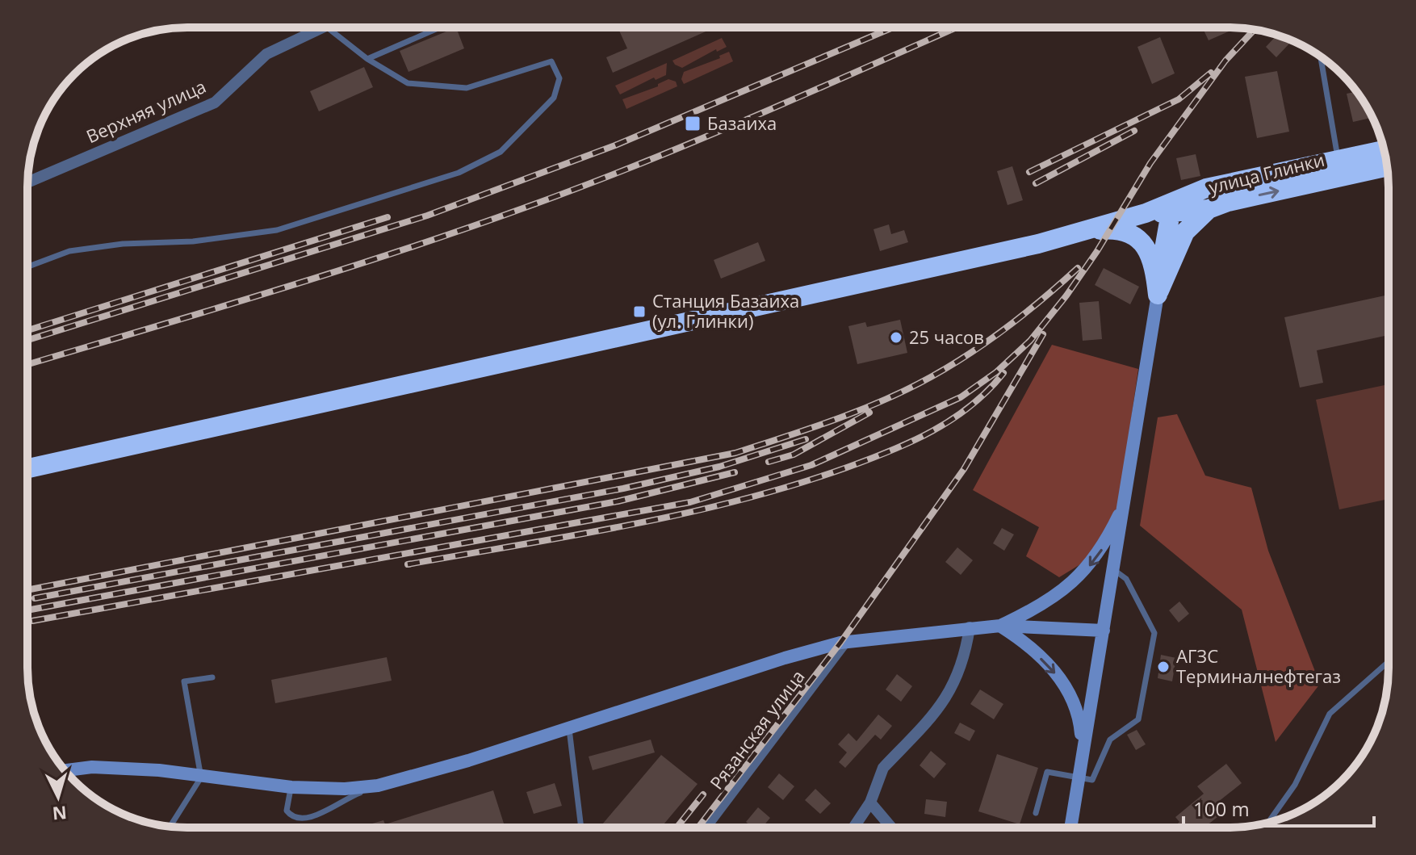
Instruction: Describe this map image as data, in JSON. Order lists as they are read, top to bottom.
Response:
{
  "streets": {
    "highway": ["улица Глинки"],
    "street": ["Верхняя улица", "Рязанская улица"]
  },
  "places": {
    "transit": ["Базаиха", "Станция Базаиха (ул. Глинки)"],
    "other": ["25 часов", "АГЗС Терминалнефтегаз"]
  },
  "scale_bar": "100 m",
  "north": "bottom"
}
